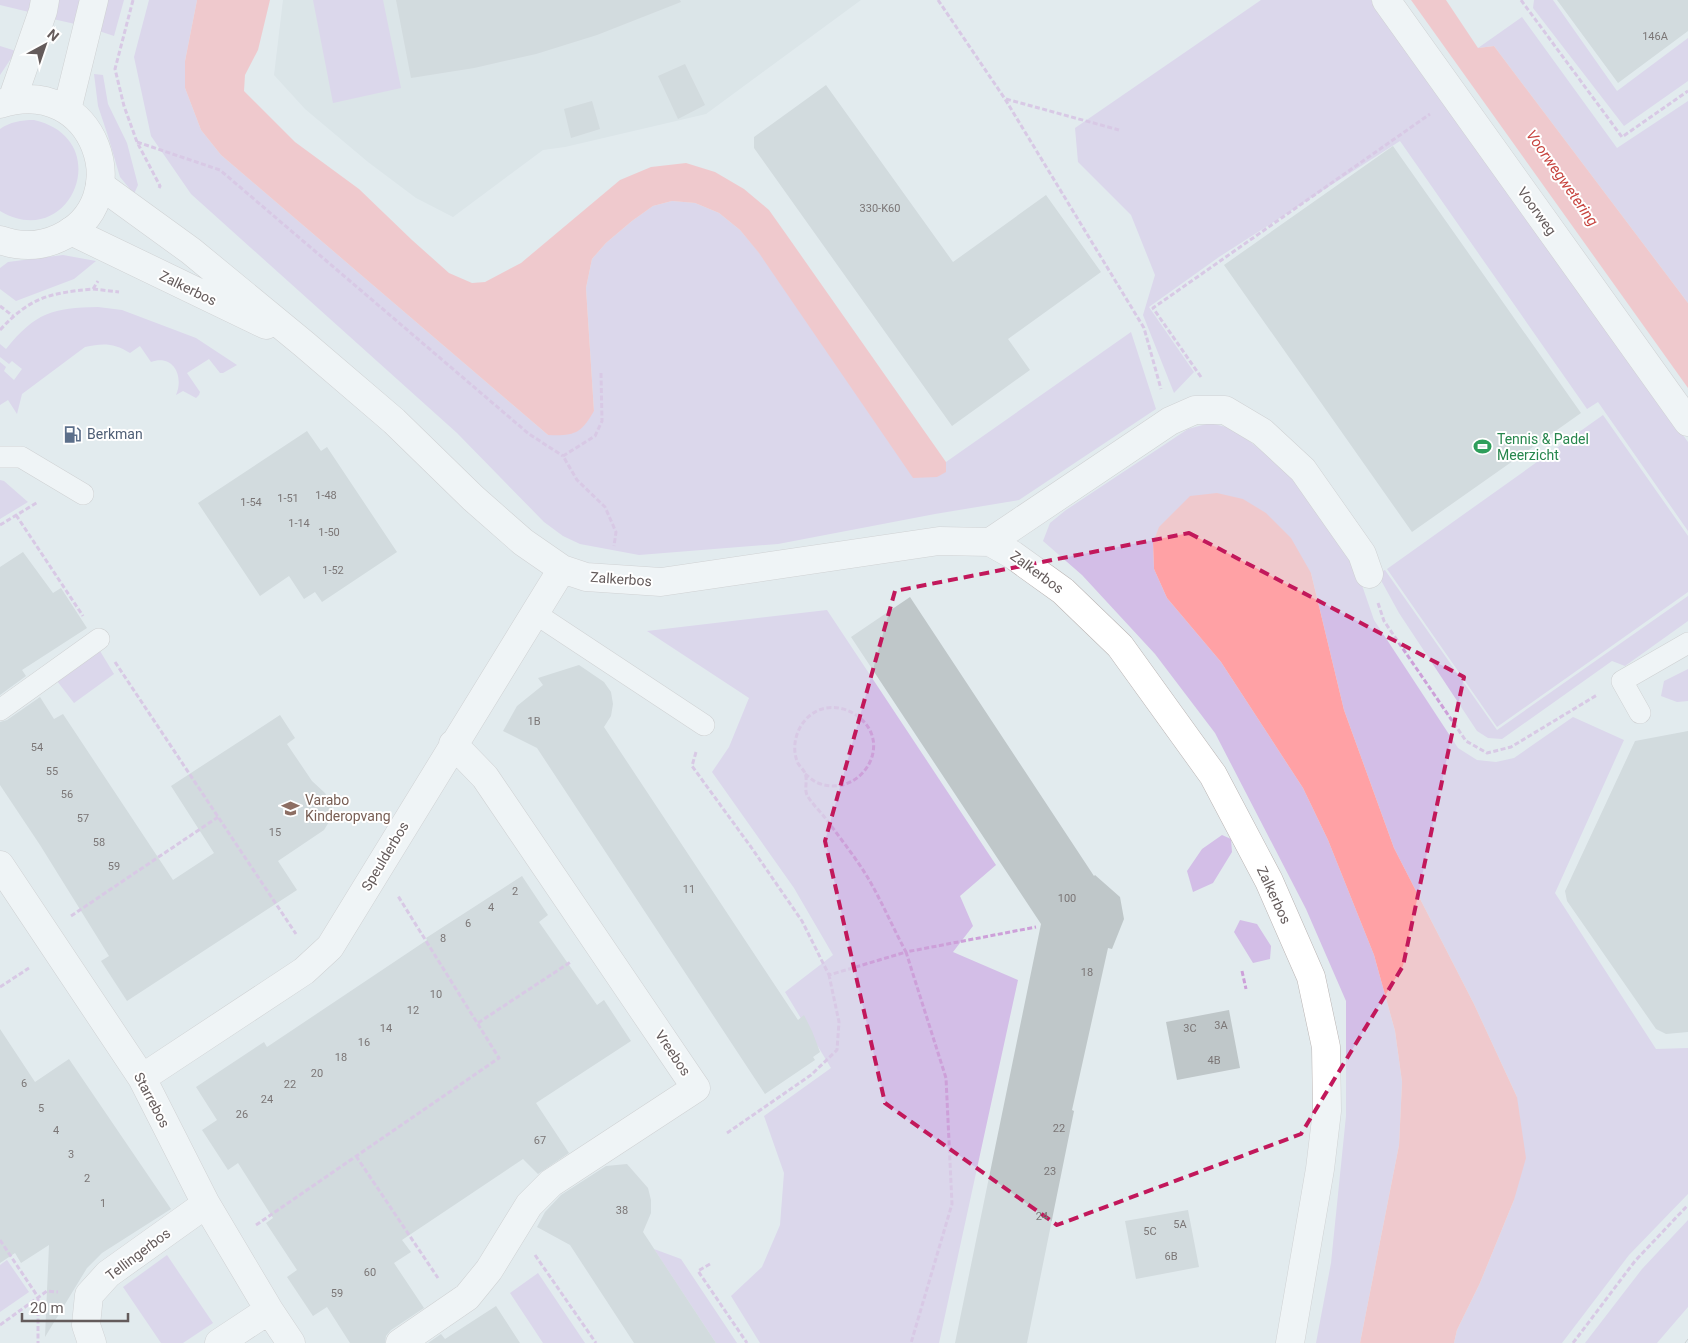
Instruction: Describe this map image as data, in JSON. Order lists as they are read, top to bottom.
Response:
{
  "streets": {
    "street": [
      "Voorweg",
      "Zalkerbos",
      "Speulderbos",
      "Vreebos",
      "Starrebos",
      "Tellingerbos"
    ]
  },
  "crossings": [
    ["Zalkerbos", "Speulderbos"],
    ["Speulderbos", "Vreebos"],
    ["Speulderbos", "Starrebos"],
    ["Starrebos", "Tellingerbos"]
  ],
  "water": ["Voorwegwetering"],
  "places": {
    "fuel station": ["Berkman"],
    "sports": ["Tennis & Padel Meerzicht"],
    "school or university": ["Varabo Kinderopvang"]
  },
  "house_numbers": [
    "146A",
    "330-K60",
    "1-48",
    "1-51",
    "1-54",
    "1-14",
    "1-50",
    "1-52",
    "1B",
    "54",
    "55",
    "56",
    "57",
    "15",
    "58",
    "59",
    "11",
    "2",
    "100",
    "4",
    "6",
    "8",
    "18",
    "10",
    "12",
    "3A",
    "14",
    "3C",
    "16",
    "18",
    "4B",
    "20",
    "6",
    "22",
    "24",
    "5",
    "26",
    "22",
    "4",
    "67",
    "3",
    "23",
    "2",
    "1",
    "38",
    "24",
    "5A",
    "5C",
    "6B",
    "60",
    "59"
  ],
  "scale_bar": "20 m",
  "north": "top right"
}
